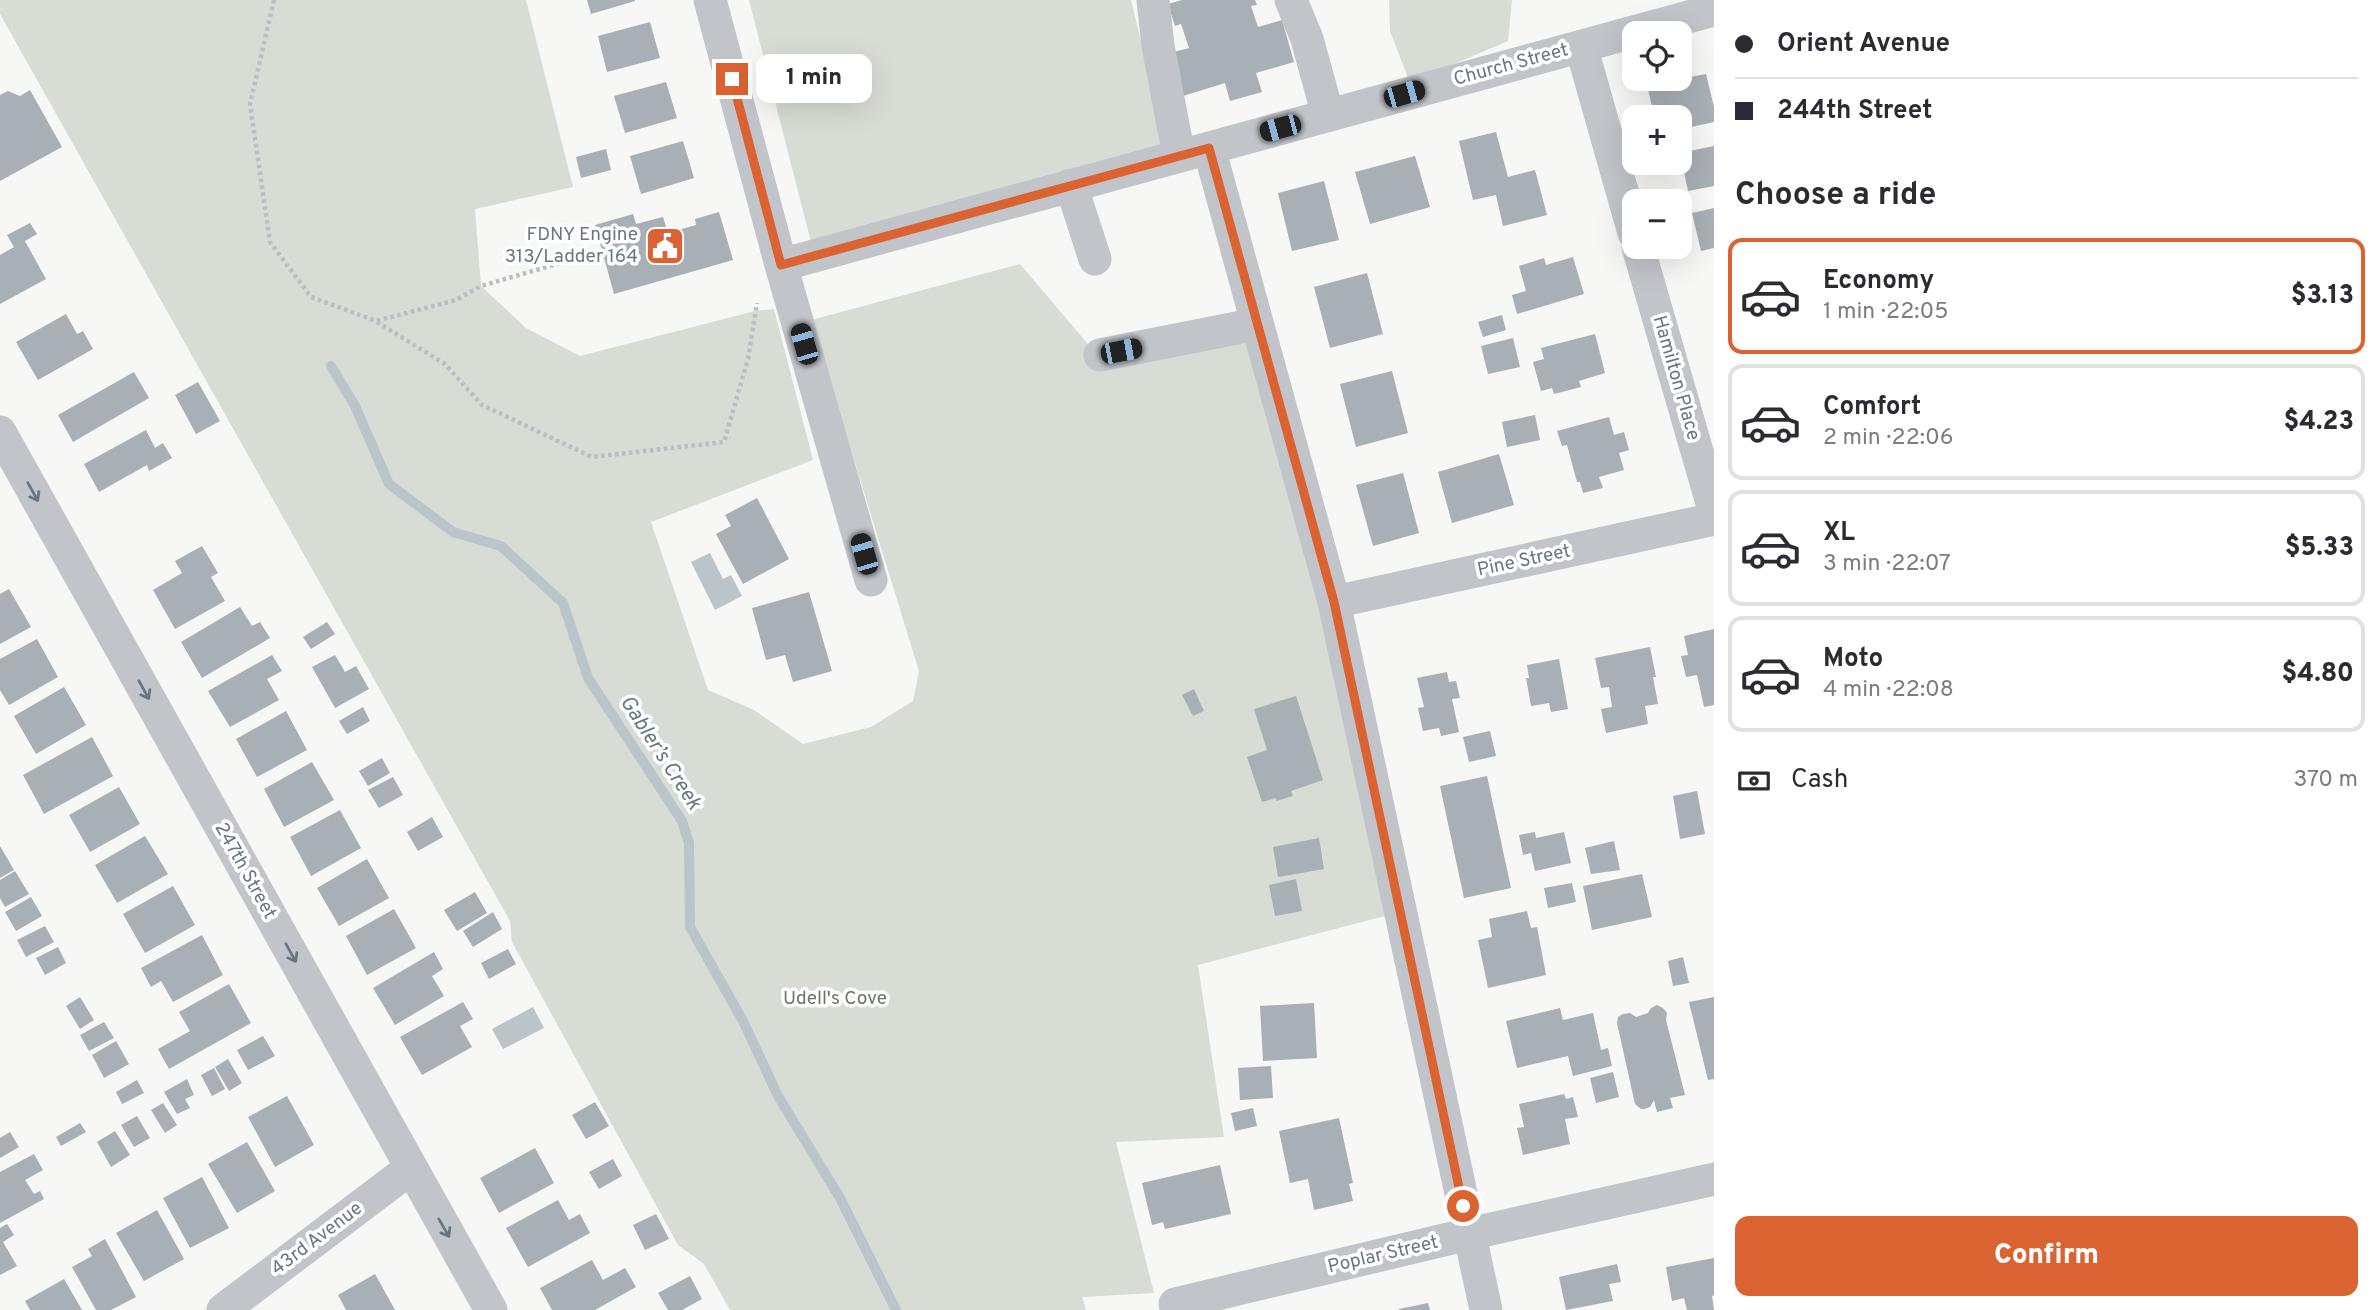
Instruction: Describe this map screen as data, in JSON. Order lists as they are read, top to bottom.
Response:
{
  "streets": {
    "street": [
      "Church Street",
      "Hamilton Place",
      "Pine Street",
      "247th Street",
      "43rd Avenue",
      "Poplar Street"
    ]
  },
  "crossings": [
    ["247th Street", "43rd Avenue"]
  ],
  "one_way": ["247th Street"],
  "water": ["Gabler’s Creek"],
  "parks": ["Udell's Cove"],
  "places": {
    "public building": ["FDNY Engine 313/Ladder 164"]
  },
  "page": {
    "banner": ["Orient Avenue", "244th Street"],
    "map_buttons": ["+", "−"],
    "bubble": "1 min",
    "heading": "Choose a ride",
    "list": [
      {
        "name": "Economy",
        "note": "1 min · 22:05",
        "value": "$3.13"
      },
      {
        "name": "Comfort",
        "note": "2 min · 22:06",
        "value": "$4.23"
      },
      {
        "name": "XL",
        "note": "3 min · 22:07",
        "value": "$5.33"
      },
      {
        "name": "Moto",
        "note": "4 min · 22:08",
        "value": "$4.80"
      }
    ],
    "pay": ["Cash", "370 m"],
    "buttons": "Confirm"
  }
}
